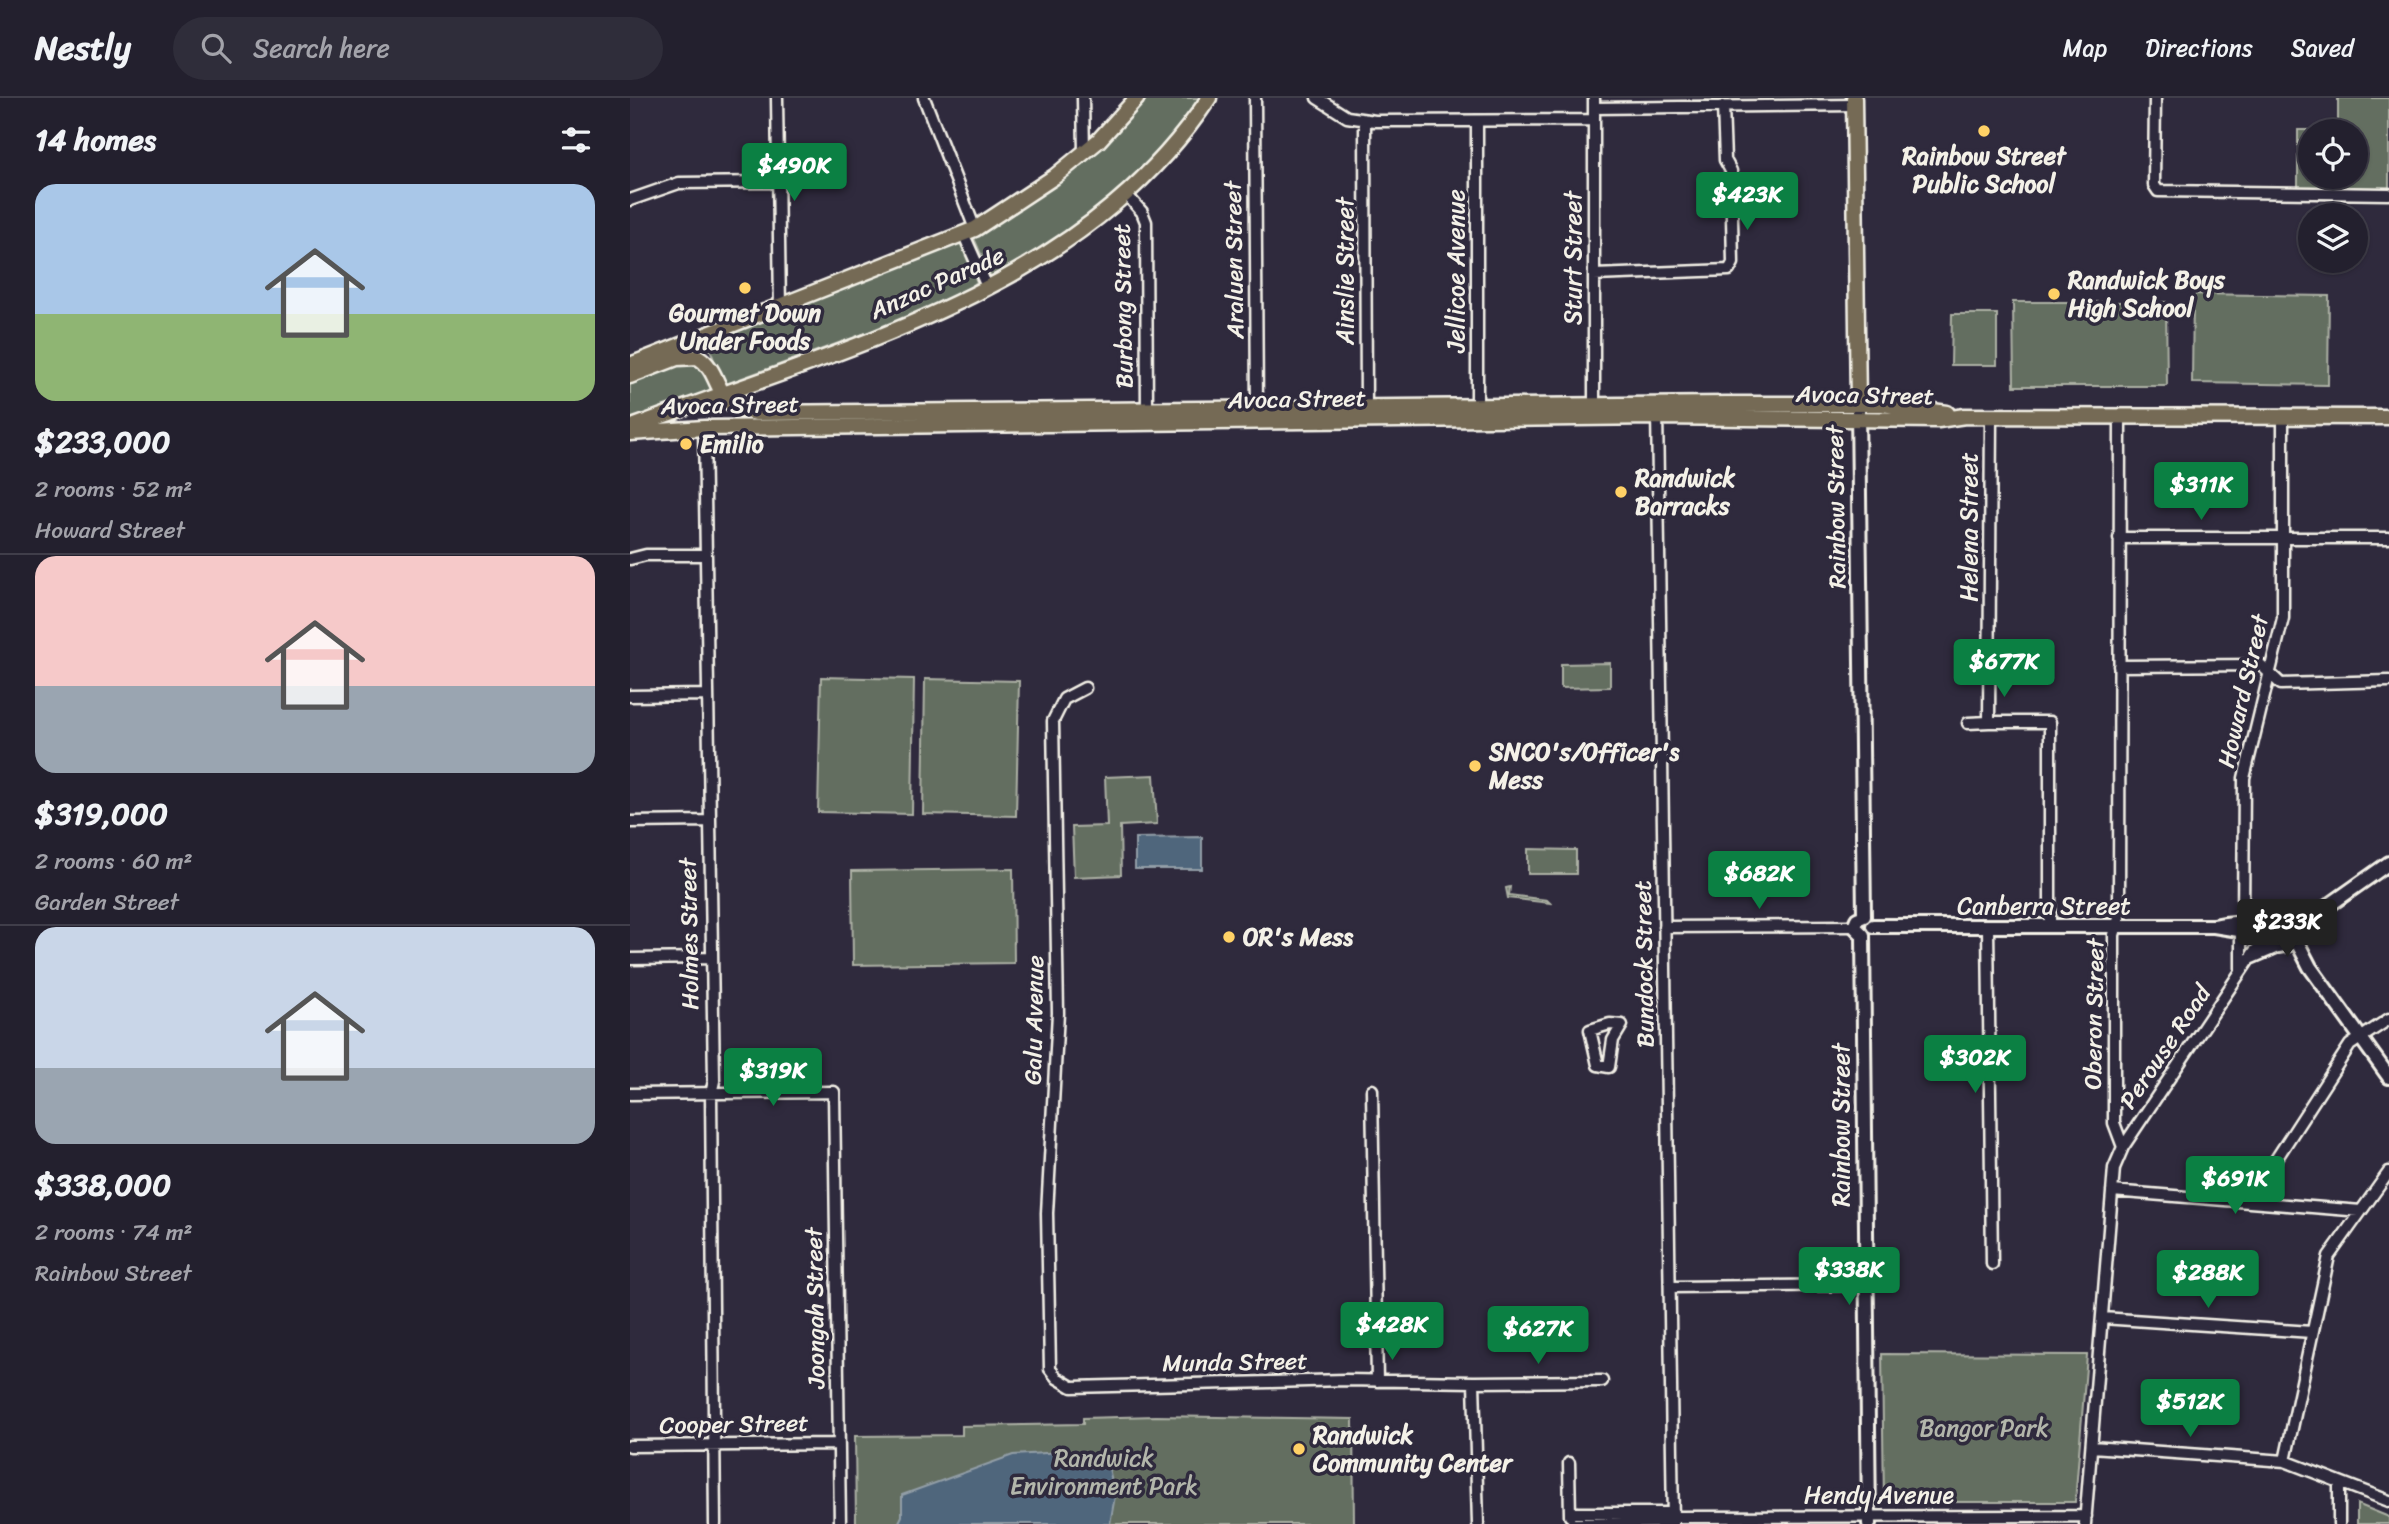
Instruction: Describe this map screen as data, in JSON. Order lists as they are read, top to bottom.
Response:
{
  "streets": {
    "main road": ["Anzac Parade", "Avoca Street", "Rainbow Street"],
    "street": [
      "Sturt Street",
      "Araluen Street",
      "Ainslie Street",
      "Jellicoe Avenue",
      "Burbong Street",
      "Helena Street",
      "Howard Street",
      "Canberra Street",
      "Holmes Street",
      "Bundock Street",
      "Oberon Street",
      "Galu Avenue",
      "Perouse Road",
      "Joongah Street",
      "Munda Street",
      "Cooper Street",
      "Hendy Avenue"
    ]
  },
  "crossings": [
    ["Sturt Street", "Avoca Street"],
    ["Araluen Street", "Avoca Street"],
    ["Ainslie Street", "Avoca Street"],
    ["Jellicoe Avenue", "Avoca Street"],
    ["Anzac Parade", "Burbong Street"],
    ["Anzac Parade", "Avoca Street"],
    ["Burbong Street", "Avoca Street"],
    ["Avoca Street", "Rainbow Street"],
    ["Avoca Street", "Helena Street"],
    ["Avoca Street", "Howard Street"],
    ["Avoca Street", "Holmes Street"],
    ["Avoca Street", "Bundock Street"],
    ["Avoca Street", "Oberon Street"],
    ["Rainbow Street", "Canberra Street"],
    ["Rainbow Street", "Hendy Avenue"],
    ["Howard Street", "Canberra Street"],
    ["Howard Street", "Perouse Road"],
    ["Canberra Street", "Bundock Street"],
    ["Canberra Street", "Oberon Street"],
    ["Canberra Street", "Perouse Road"],
    ["Holmes Street", "Joongah Street"],
    ["Holmes Street", "Cooper Street"],
    ["Bundock Street", "Hendy Avenue"],
    ["Oberon Street", "Perouse Road"],
    ["Galu Avenue", "Munda Street"],
    ["Joongah Street", "Cooper Street"]
  ],
  "parks": ["Bangor Park", "Randwick Environment Park"],
  "places": [
    "Rainbow Street Public School",
    "Gourmet Down Under Foods",
    "Randwick Boys High School",
    "Emilio",
    "Randwick Barracks",
    "SNCO's/Officer's Mess",
    "OR's Mess",
    "Randwick Community Center"
  ],
  "page": {
    "header": "Nestly",
    "search": "Search here",
    "nav": ["Map", "Directions", "Saved"],
    "heading": "14 homes",
    "price": [
      "$490K",
      "$423K",
      "$311K",
      "$677K",
      "$682K",
      "$233K",
      "$302K",
      "$319K",
      "$691K",
      "$338K",
      "$288K",
      "$428K",
      "$627K",
      "$512K"
    ],
    "list": [
      {
        "name": "$233,000",
        "note": "2 rooms · 52 m² · Howard Street"
      },
      {
        "name": "$319,000",
        "note": "2 rooms · 60 m² · Garden Street"
      },
      {
        "name": "$338,000",
        "note": "2 rooms · 74 m² · Rainbow Street"
      }
    ]
  }
}
